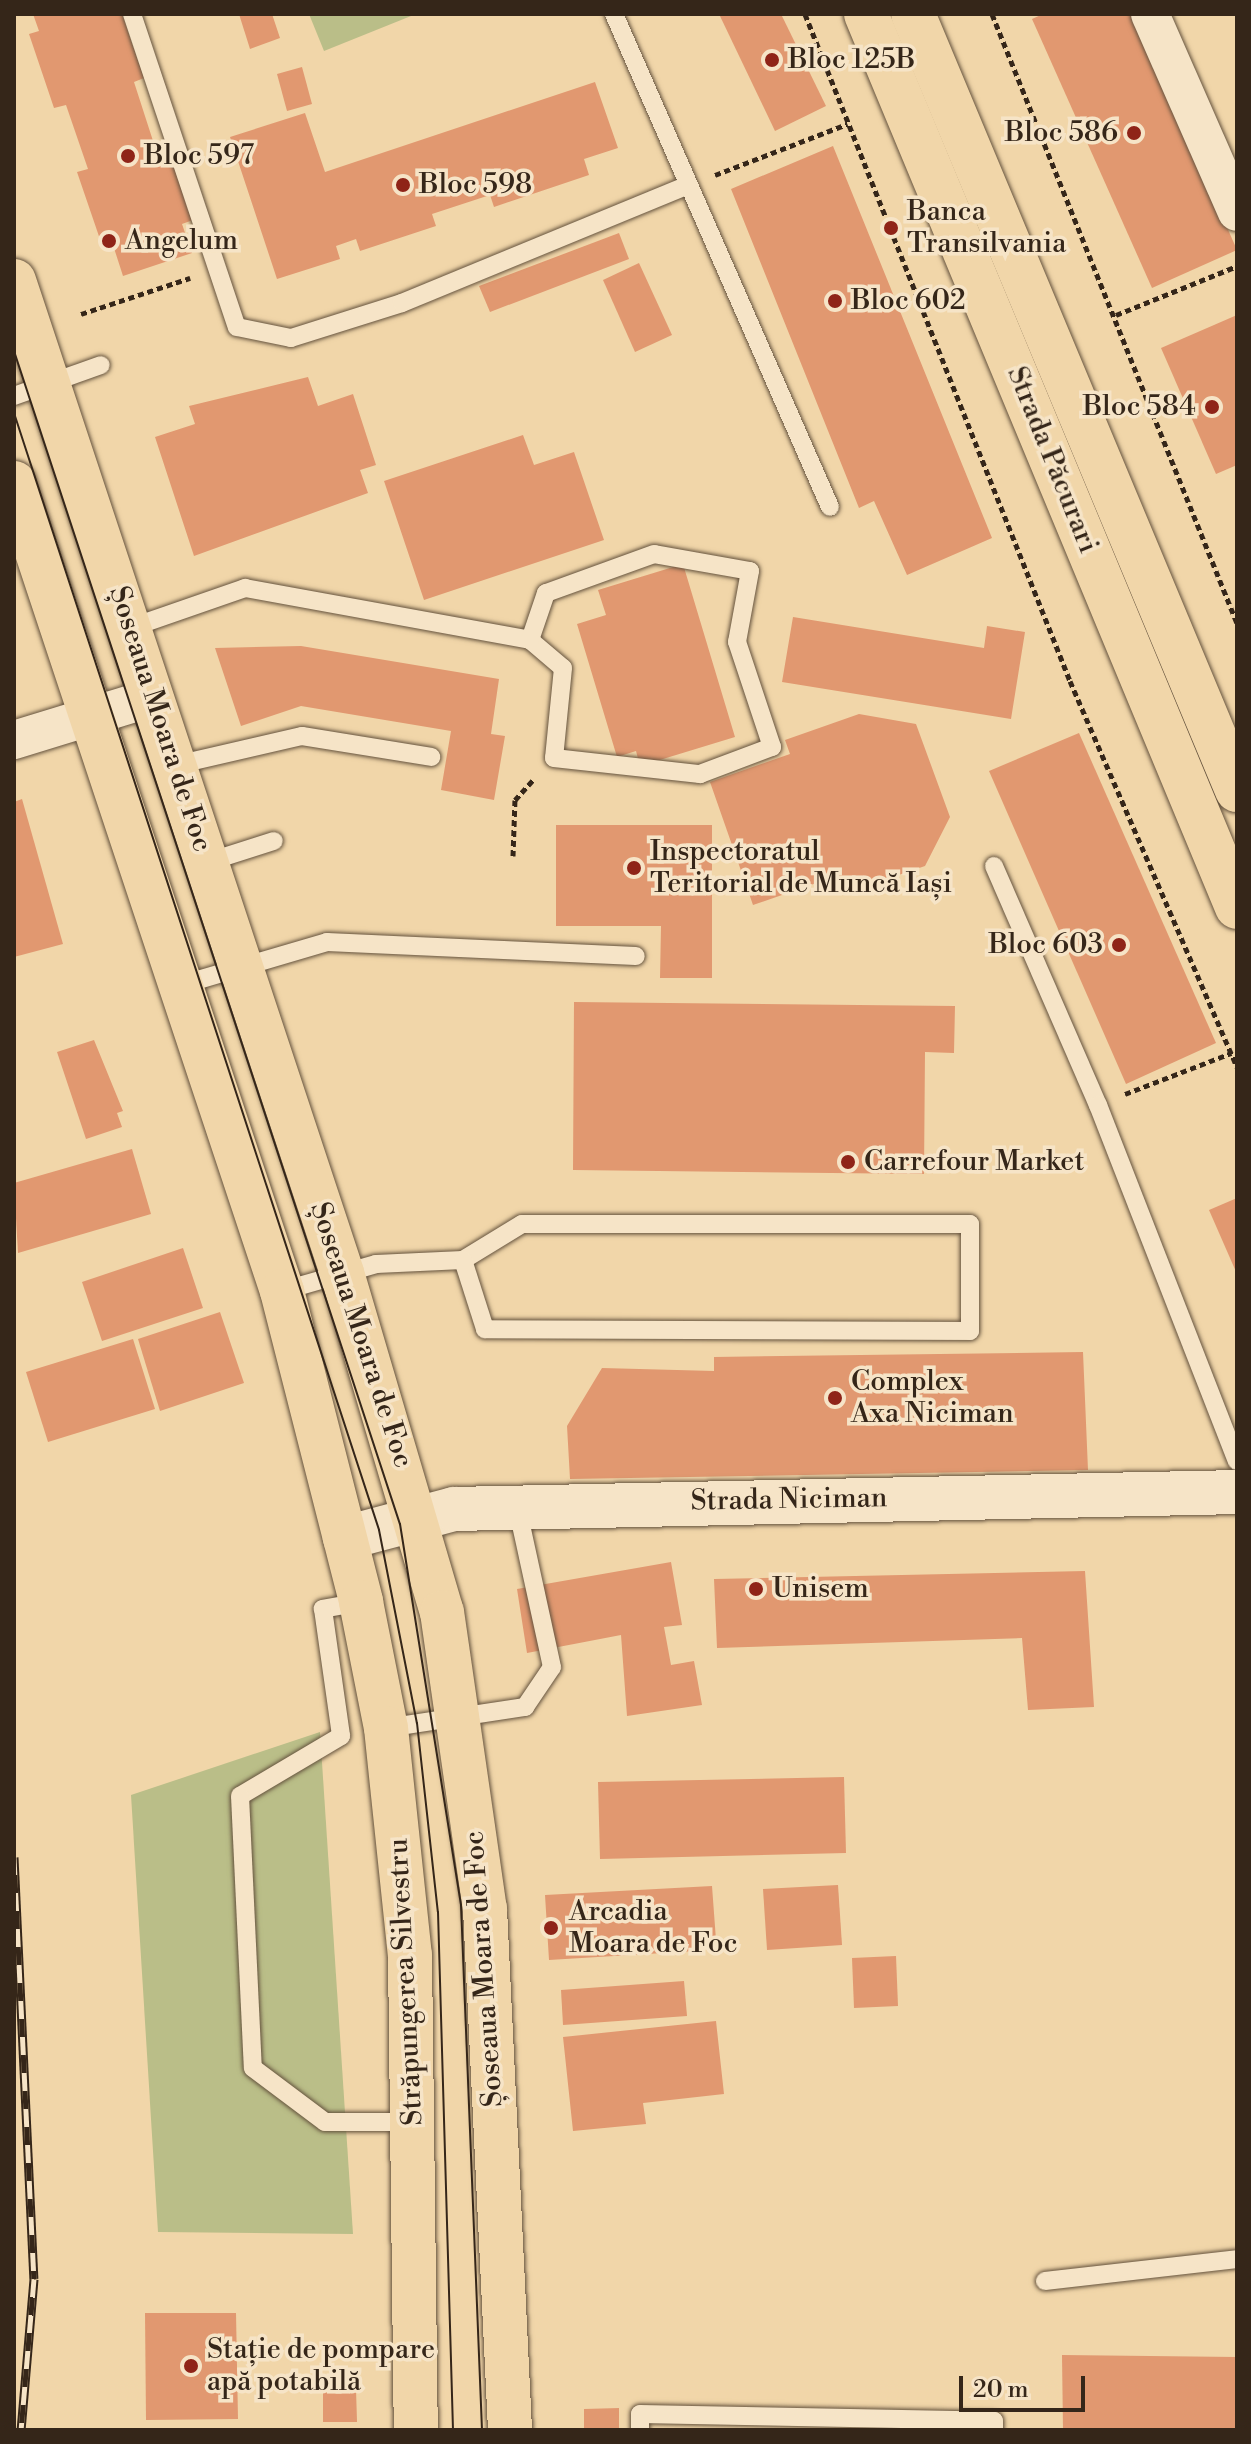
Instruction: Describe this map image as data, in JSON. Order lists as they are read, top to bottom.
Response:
{
  "streets": {
    "main road": ["Strada Păcurari", "Șoseaua Moara de Foc", "Străpungerea Silvestru"],
    "street": ["Strada Niciman"]
  },
  "crossings": [
    ["Șoseaua Moara de Foc", "Strada Niciman"],
    ["Strada Niciman", "Străpungerea Silvestru"]
  ],
  "places": [
    "Bloc 125B",
    "Bloc 586",
    "Bloc 597",
    "Bloc 598",
    "Banca Transilvania",
    "Angelum",
    "Bloc 602",
    "Bloc 584",
    "Inspectoratul Teritorial de Muncă Iași",
    "Bloc 603",
    "Carrefour Market",
    "Complex Axa Niciman",
    "Unisem",
    "Arcadia Moara de Foc",
    "Stație de pompare apă potabilă"
  ],
  "scale_bar": "20 m"
}
